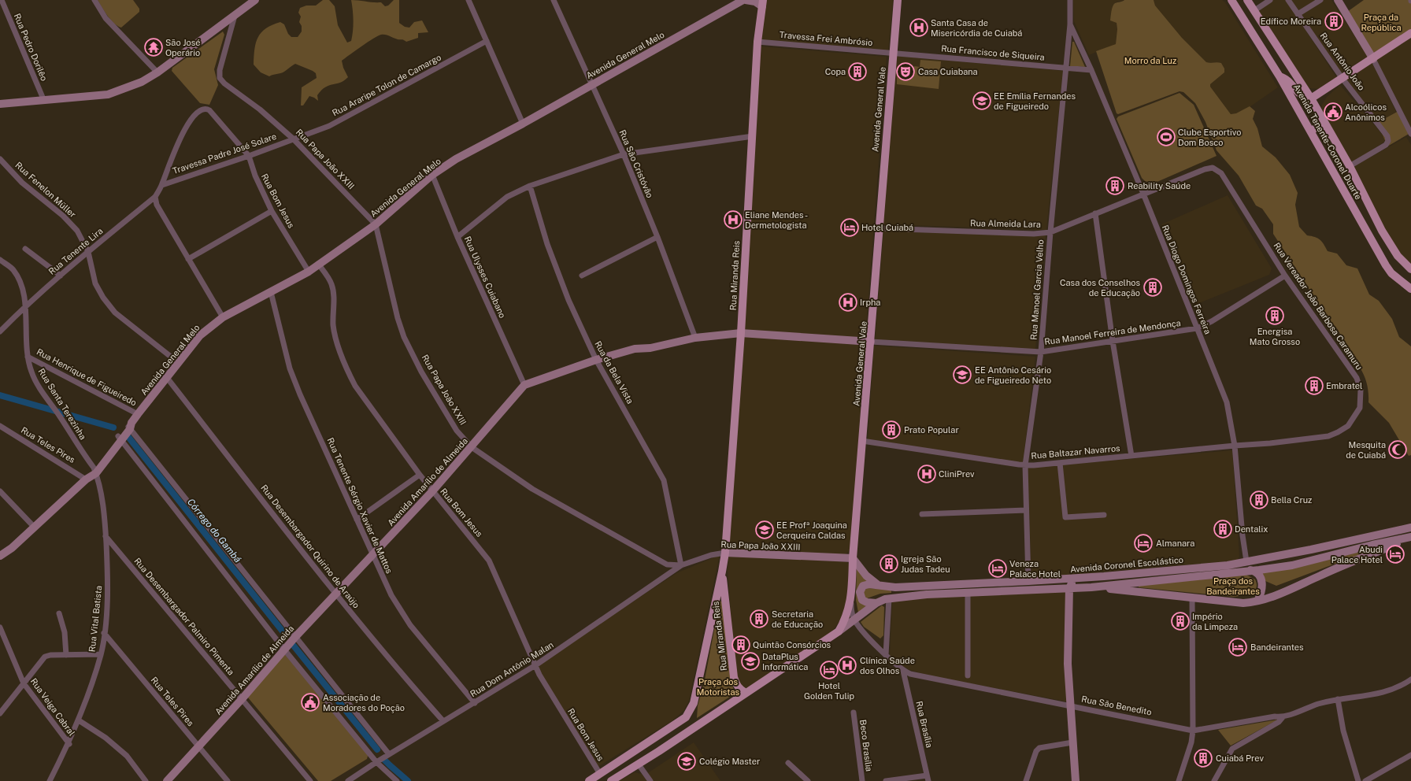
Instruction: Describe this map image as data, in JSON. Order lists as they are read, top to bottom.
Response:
{
  "streets": {
    "main road": [
      "Avenida General Melo",
      "Avenida General Vale",
      "Avenida Tenente-Coronel Duarte",
      "Rua Papa João XXIII",
      "Rua Miranda Reis",
      "Avenida Amarílio de Almeida",
      "Avenida Coronel Escolástico"
    ],
    "street": [
      "Travessa Frei Ambrósio",
      "Rua Pedro Dorilêo",
      "Rua Francisco de Siqueira",
      "Rua Antônio João",
      "Rua Araripe Tolon de Camargo",
      "Travessa Padre José Solare",
      "Rua São Cristóvão",
      "Rua Fenelon Müller",
      "Rua Bom Jesus",
      "Rua Almeida Lara",
      "Rua Tenente Lira",
      "Rua Ulysses Cuiabano",
      "Rua Diogo Domingos Ferreira",
      "Rua Manoel Garcia Velho",
      "Rua Vereador João Barbosa Caramuru",
      "Rua Manoel Ferreira de Mendonça",
      "Rua da Bela Vista",
      "Rua Henrique de Figueiredo",
      "Rua Santa Terezinha",
      "Rua Teles Pires",
      "Rua Baltazar Navarros",
      "Rua Tenente Sérgio Xavier de Mattos",
      "Rua Desembargador Quirino de Araújo",
      "Rua Desembargador Palmiro Pimenta",
      "Rua Vital Batista",
      "Rua Dom Antônio Malan",
      "Rua São Benedito",
      "Rua Veiga Cabral",
      "Rua Brasília",
      "Beco Brasília"
    ]
  },
  "crossings": [
    ["Travessa Frei Ambrósio", "Rua Francisco de Siqueira"],
    ["Travessa Frei Ambrósio", "Avenida General Vale"],
    ["Travessa Frei Ambrósio", "Rua Miranda Reis"],
    ["Rua Francisco de Siqueira", "Avenida General Vale"],
    ["Rua Francisco de Siqueira", "Rua Diogo Domingos Ferreira"],
    ["Rua Francisco de Siqueira", "Rua Manoel Garcia Velho"],
    ["Avenida General Melo", "Rua Papa João XXIII"],
    ["Avenida General Melo", "Rua São Cristóvão"],
    ["Avenida General Melo", "Rua Fenelon Müller"],
    ["Avenida General Melo", "Rua Bom Jesus"],
    ["Avenida General Melo", "Rua Ulysses Cuiabano"],
    ["Avenida General Melo", "Rua Henrique de Figueiredo"],
    ["Avenida General Melo", "Rua Santa Terezinha"],
    ["Avenida General Melo", "Rua Teles Pires"],
    ["Avenida General Melo", "Rua Tenente Sérgio Xavier de Mattos"],
    ["Avenida General Melo", "Rua Desembargador Quirino de Araújo"],
    ["Avenida General Melo", "Rua Vital Batista"],
    ["Rua Antônio João", "Avenida Tenente-Coronel Duarte"],
    ["Rua Araripe Tolon de Camargo", "Travessa Padre José Solare"],
    ["Rua Araripe Tolon de Camargo", "Rua Papa João XXIII"],
    ["Avenida General Vale", "Rua Papa João XXIII"],
    ["Avenida General Vale", "Rua Almeida Lara"],
    ["Avenida General Vale", "Rua Manoel Ferreira de Mendonça"],
    ["Avenida General Vale", "Rua Baltazar Navarros"],
    ["Avenida General Vale", "Avenida Coronel Escolástico"],
    ["Avenida General Vale", "Rua São Benedito"],
    ["Travessa Padre José Solare", "Rua Papa João XXIII"],
    ["Travessa Padre José Solare", "Rua Bom Jesus"],
    ["Travessa Padre José Solare", "Rua Tenente Lira"],
    ["Rua Papa João XXIII", "Rua Miranda Reis"],
    ["Rua Papa João XXIII", "Rua da Bela Vista"],
    ["Rua Papa João XXIII", "Avenida Amarílio de Almeida"],
    ["Rua Papa João XXIII", "Rua Dom Antônio Malan"],
    ["Rua Fenelon Müller", "Rua Tenente Lira"],
    ["Rua Bom Jesus", "Rua Tenente Lira"],
    ["Rua Bom Jesus", "Avenida Amarílio de Almeida"],
    ["Rua Bom Jesus", "Rua Dom Antônio Malan"],
    ["Rua Almeida Lara", "Rua Diogo Domingos Ferreira"],
    ["Rua Almeida Lara", "Rua Manoel Garcia Velho"],
    ["Rua Almeida Lara", "Rua Vereador João Barbosa Caramuru"],
    ["Rua Tenente Lira", "Rua Santa Terezinha"],
    ["Rua Ulysses Cuiabano", "Avenida Amarílio de Almeida"],
    ["Rua Diogo Domingos Ferreira", "Rua Manoel Garcia Velho"],
    ["Rua Diogo Domingos Ferreira", "Rua Vereador João Barbosa Caramuru"],
    ["Rua Diogo Domingos Ferreira", "Rua Manoel Ferreira de Mendonça"],
    ["Rua Diogo Domingos Ferreira", "Rua Baltazar Navarros"],
    ["Rua Diogo Domingos Ferreira", "Avenida Coronel Escolástico"],
    ["Rua Manoel Garcia Velho", "Rua Manoel Ferreira de Mendonça"],
    ["Rua Manoel Garcia Velho", "Rua Baltazar Navarros"],
    ["Rua Manoel Garcia Velho", "Avenida Coronel Escolástico"],
    ["Rua Vereador João Barbosa Caramuru", "Rua Manoel Ferreira de Mendonça"],
    ["Rua Vereador João Barbosa Caramuru", "Rua Baltazar Navarros"],
    ["Rua da Bela Vista", "Rua Dom Antônio Malan"],
    ["Rua Henrique de Figueiredo", "Rua Santa Terezinha"],
    ["Rua Santa Terezinha", "Rua Teles Pires"],
    ["Rua Santa Terezinha", "Rua Vital Batista"],
    ["Rua Teles Pires", "Avenida Amarílio de Almeida"],
    ["Rua Teles Pires", "Rua Vital Batista"],
    ["Avenida Amarílio de Almeida", "Rua Tenente Sérgio Xavier de Mattos"],
    ["Avenida Amarílio de Almeida", "Rua Desembargador Quirino de Araújo"],
    ["Avenida Amarílio de Almeida", "Rua Desembargador Palmiro Pimenta"],
    ["Rua Tenente Sérgio Xavier de Mattos", "Rua Dom Antônio Malan"],
    ["Rua Desembargador Quirino de Araújo", "Rua Dom Antônio Malan"],
    ["Avenida Coronel Escolástico", "Rua São Benedito"],
    ["Rua Desembargador Palmiro Pimenta", "Rua Vital Batista"],
    ["Rua Vital Batista", "Rua Veiga Cabral"],
    ["Rua São Benedito", "Rua Brasília"]
  ],
  "water": ["Córrego do Gambá"],
  "parks": [
    "Praça da República",
    "Morro da Luz",
    "Praça dos Bandeirantes",
    "Praça dos Motoristas"
  ],
  "places": {
    "building": [
      "Edífico Moreira",
      "Copa",
      "Reability Saúde",
      "Casa dos Conselhos de Educação",
      "Energisa Mato Grosso",
      "Embratel",
      "Prato Popular",
      "Bella Cruz",
      "Dentalix",
      "Igreja São Judas Tadeu",
      "Secretaria de Educação",
      "Império da Limpeza",
      "Quintão Consórcios",
      "Cuiabá Prev"
    ],
    "hospital": [
      "Santa Casa de Misericórdia de Cuiabá",
      "Eliane Mendes - Dermetologista",
      "Irpha",
      "CliniPrev",
      "Clínica Saúde dos Olhos"
    ],
    "temple": ["São José Operário"],
    "theatre": ["Casa Cuiabana"],
    "school or university": [
      "EE Emília Fernandes de Figueiredo",
      "EE Antônio Cesário de Figueiredo Neto",
      "EE Profª Joaquina Cerqueira Caldas",
      "DataPlus Informática",
      "Colégio Master"
    ],
    "public building": ["Alcoólicos Anônimos", "Associação de Moradores do Poção"],
    "sports": ["Clube Esportivo Dom Bosco"],
    "hotel": [
      "Hotel Cuiabá",
      "Almanara",
      "Abudi Palace Hotel",
      "Veneza Palace Hotel",
      "Bandeirantes",
      "Hotel Golden Tulip"
    ],
    "mosque": ["Mesquita de Cuiabá"]
  }
}
